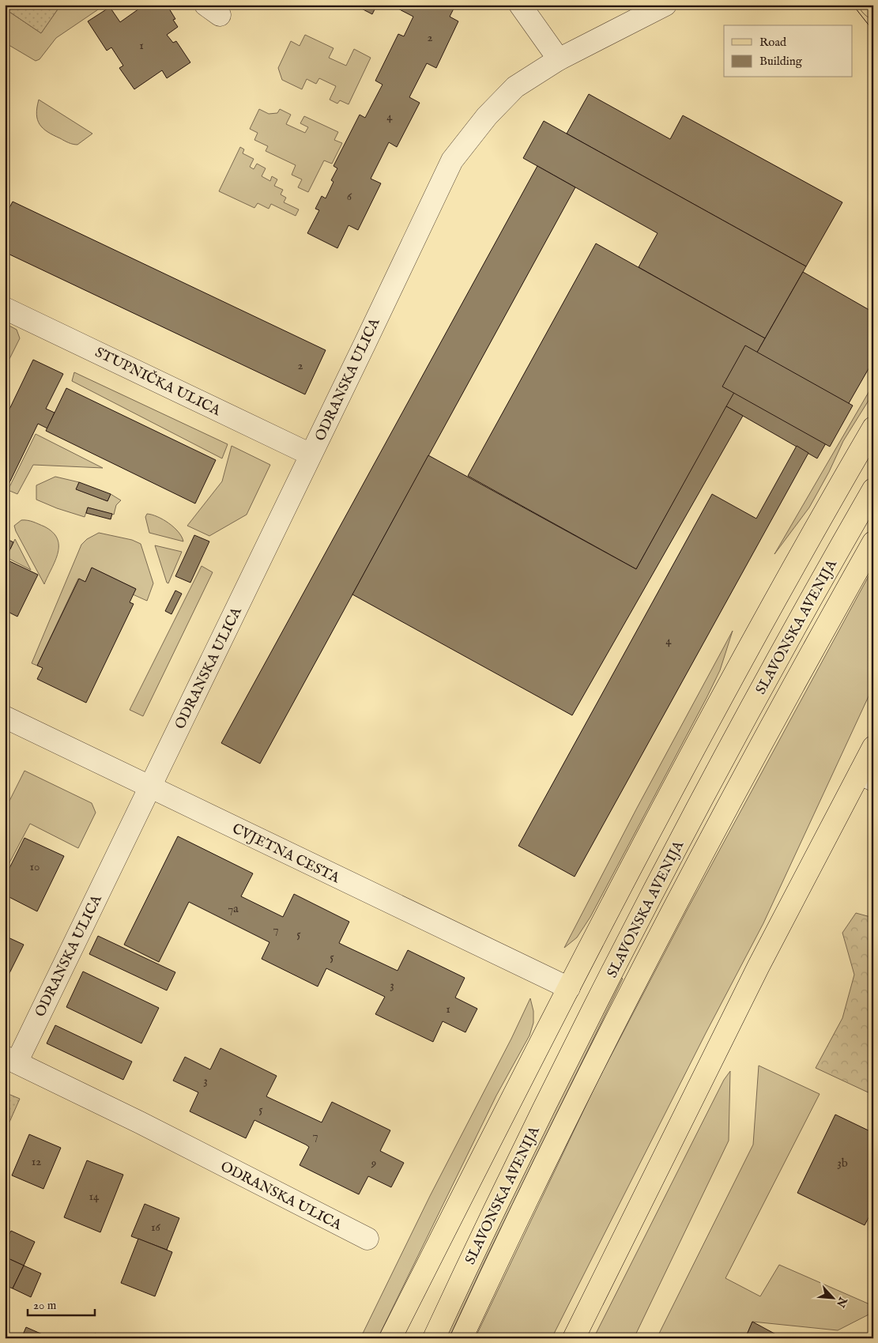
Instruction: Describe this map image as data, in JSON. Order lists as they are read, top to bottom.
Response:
{
  "streets": {
    "main road": ["SLAVONSKA AVENIJA"],
    "street": ["ODRANSKA ULICA", "STUPNIČKA ULICA", "CVJETNA CESTA"]
  },
  "crossings": [
    ["ODRANSKA ULICA", "STUPNIČKA ULICA"],
    ["ODRANSKA ULICA", "CVJETNA CESTA"]
  ],
  "house_numbers": [
    "2",
    "1",
    "4",
    "6",
    "2",
    "4",
    "10",
    "7a",
    "7",
    "5",
    "5",
    "3",
    "1",
    "3",
    "5",
    "7",
    "12",
    "9",
    "3b",
    "14",
    "16"
  ],
  "legend": ["Road", "Building"],
  "scale_bar": "20 m",
  "north": "bottom right"
}
